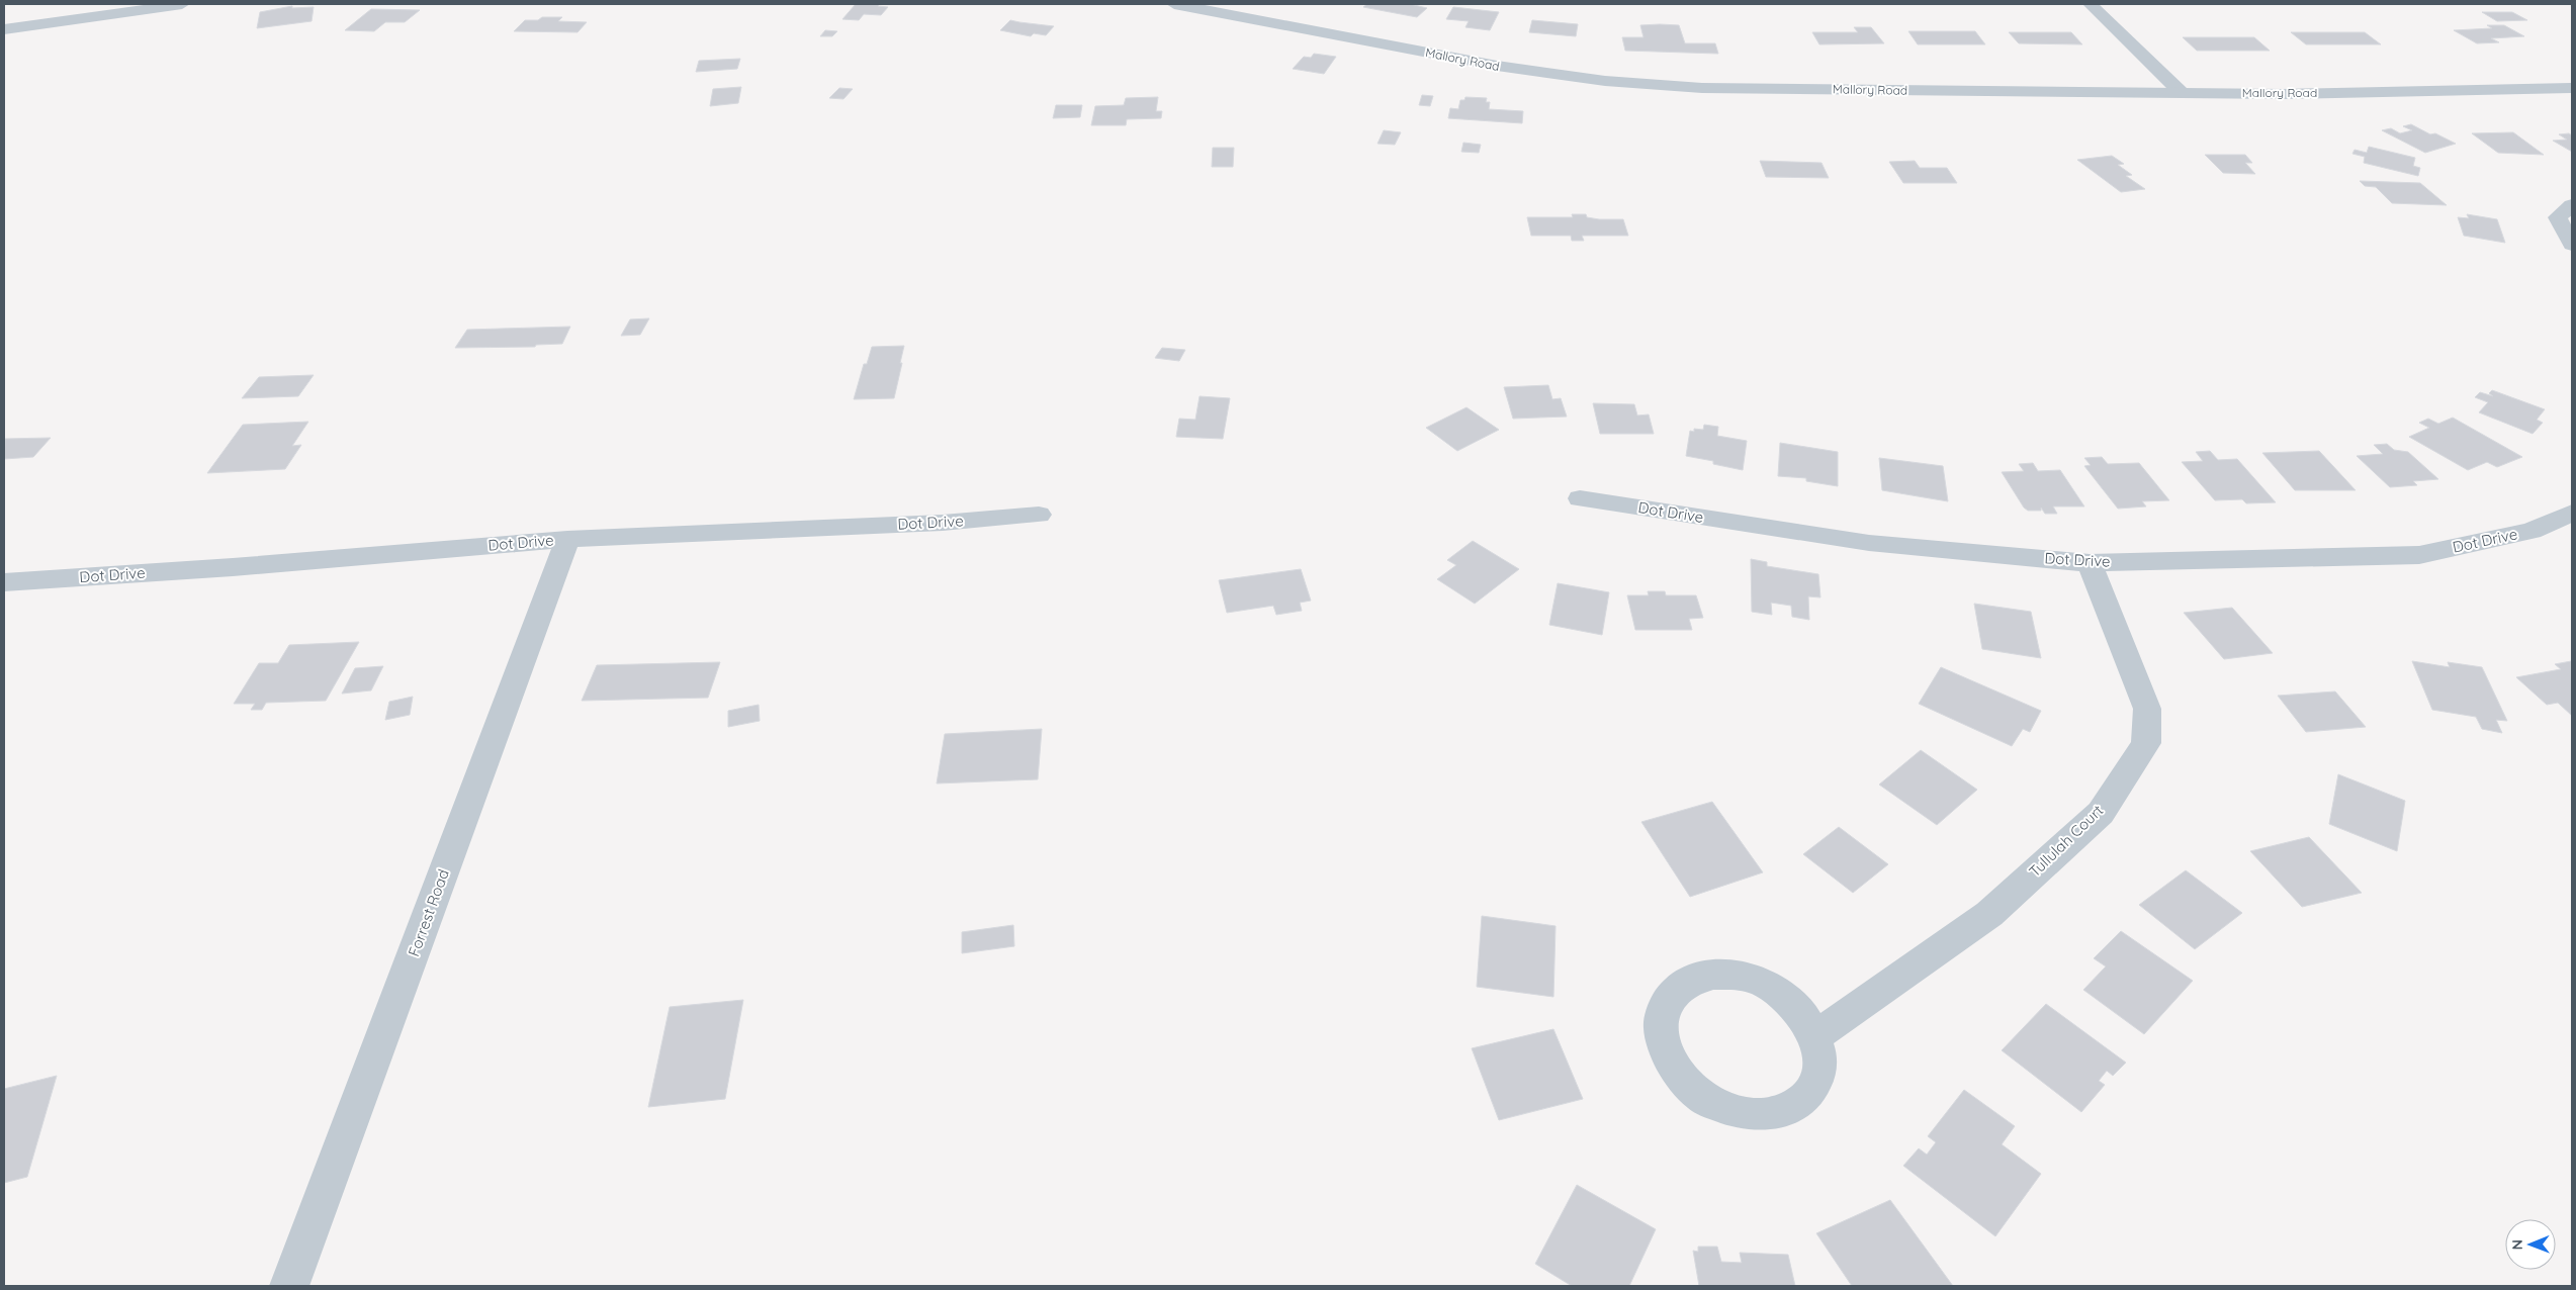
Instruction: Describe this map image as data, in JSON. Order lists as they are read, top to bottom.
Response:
{
  "streets": {
    "street": [
      "Mallory Road",
      "Dot Drive",
      "Tullulah Court",
      "Forrest Road"
    ]
  },
  "crossings": [
    ["Dot Drive", "Tullulah Court"],
    ["Dot Drive", "Forrest Road"]
  ],
  "north": "left"
}
